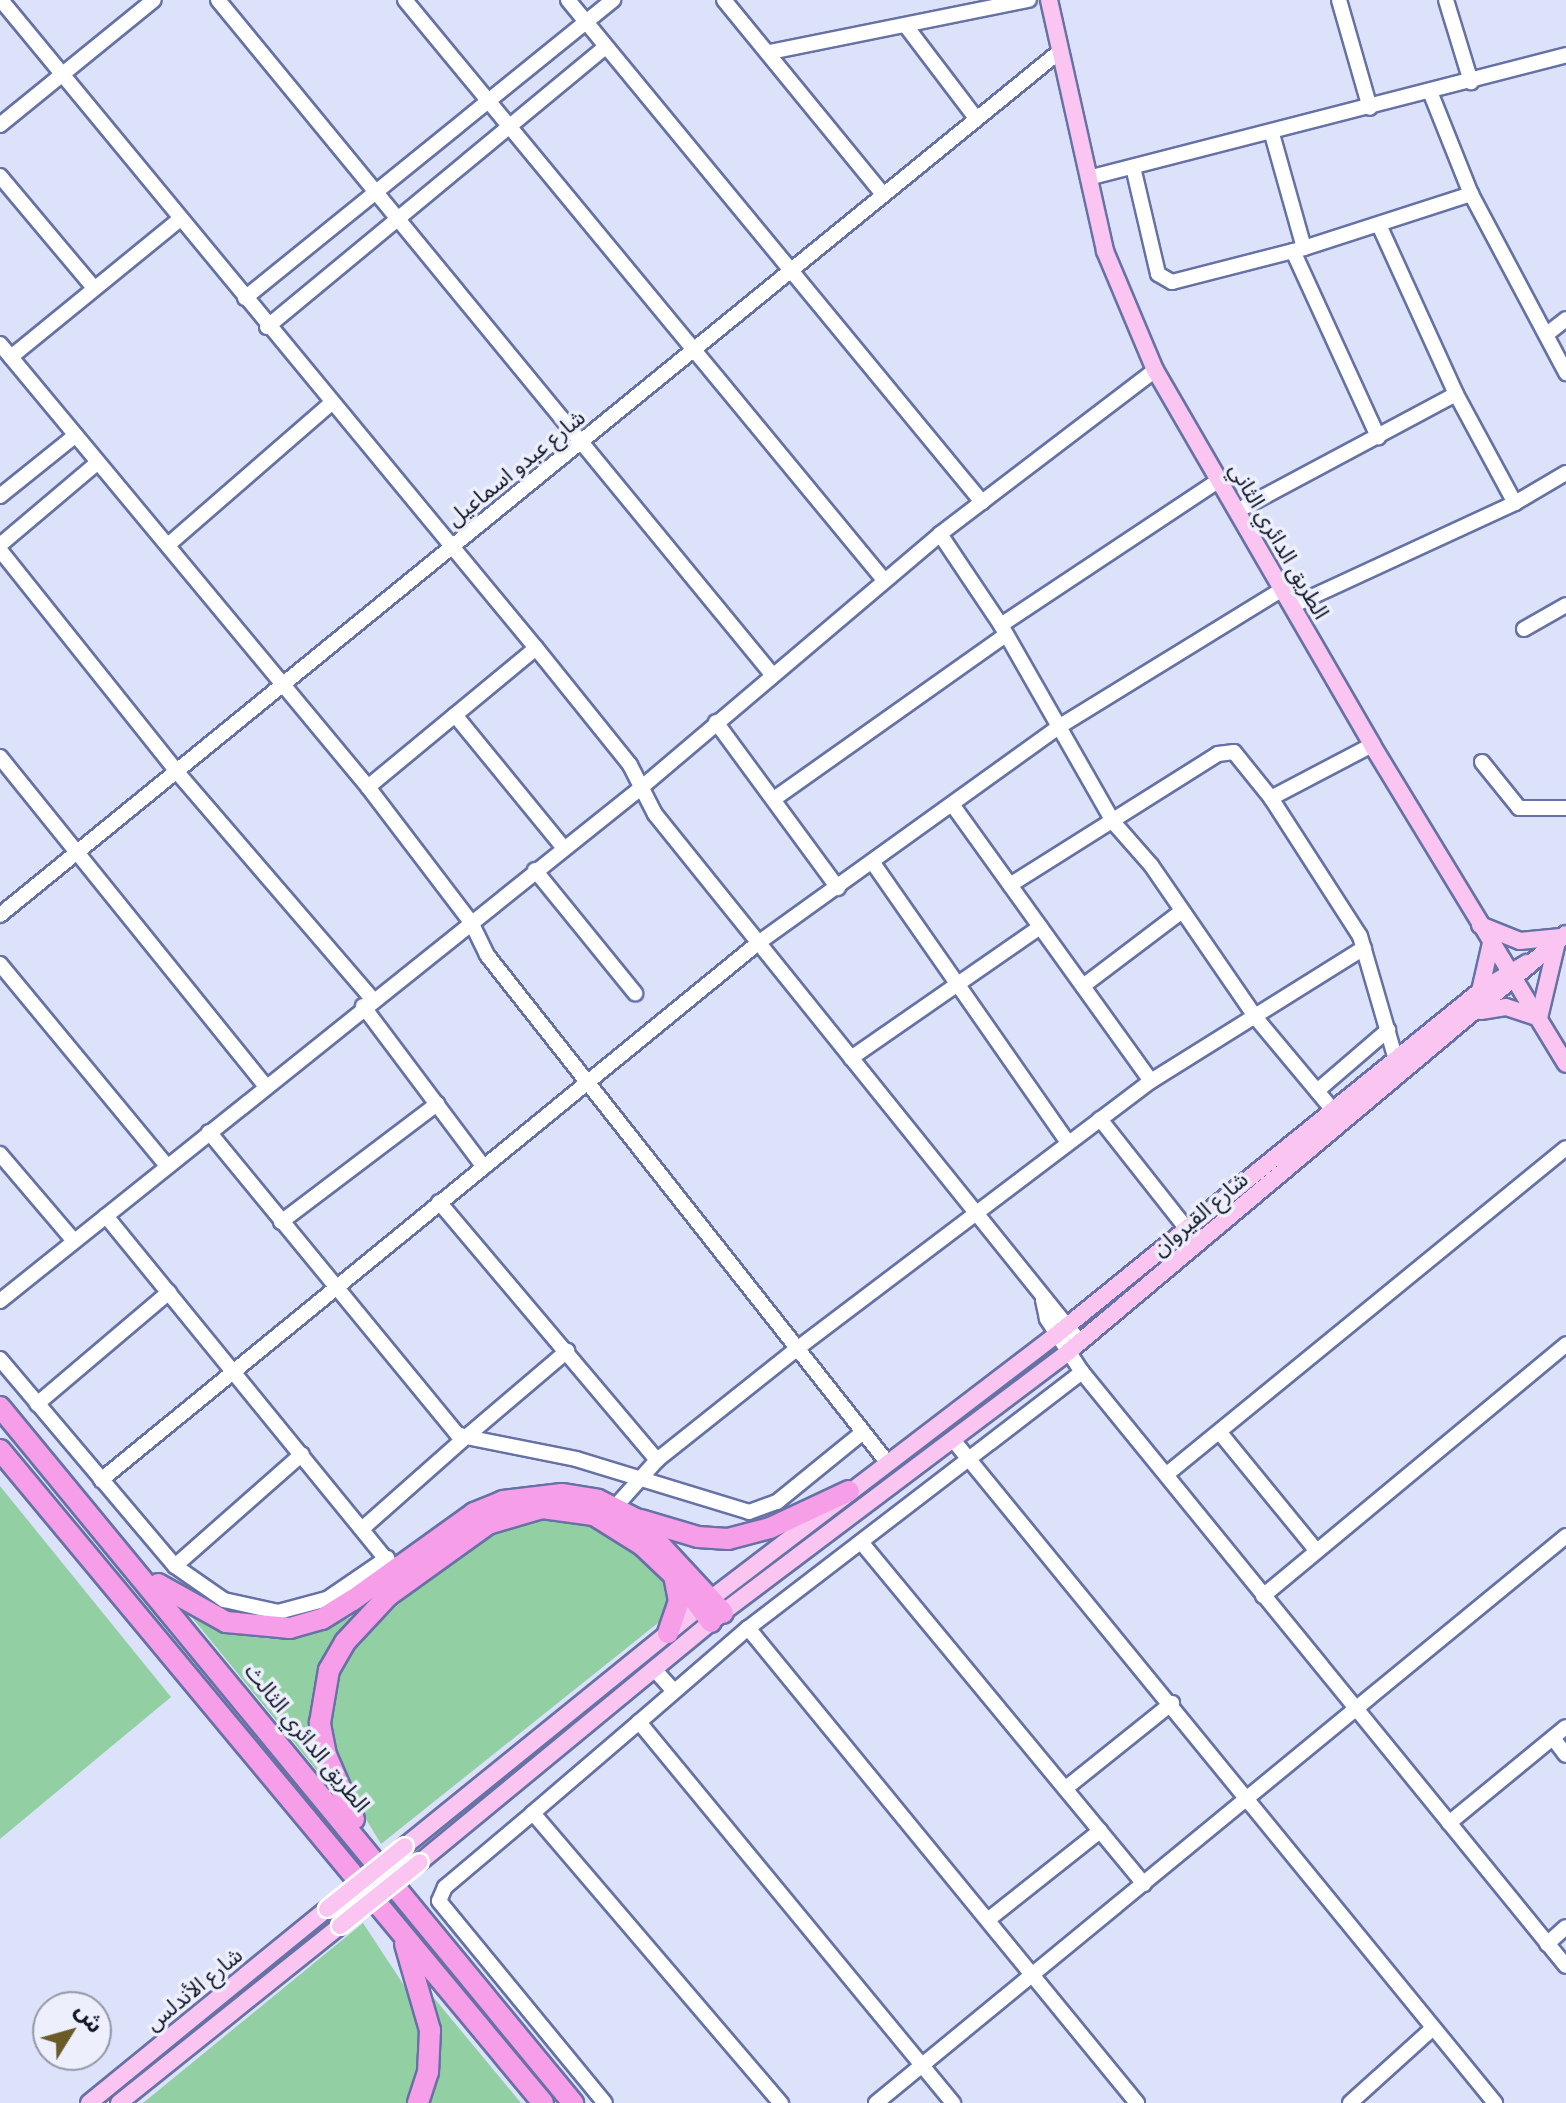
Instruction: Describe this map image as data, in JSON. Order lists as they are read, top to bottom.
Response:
{
  "streets": {
    "highway": ["الطريق الدائري الثالث"],
    "main road": ["الطريق الدائري الثاني", "شارع القيروان", "شارع الأندلس"],
    "street": ["شارع عبدو اسماعيل"]
  },
  "crossings": [
    ["شارع عبدو اسماعيل", "الطريق الدائري الثاني"],
    ["الطريق الدائري الثاني", "شارع القيروان"],
    ["شارع القيروان", "شارع الأندلس"]
  ],
  "north": "top right"
}
